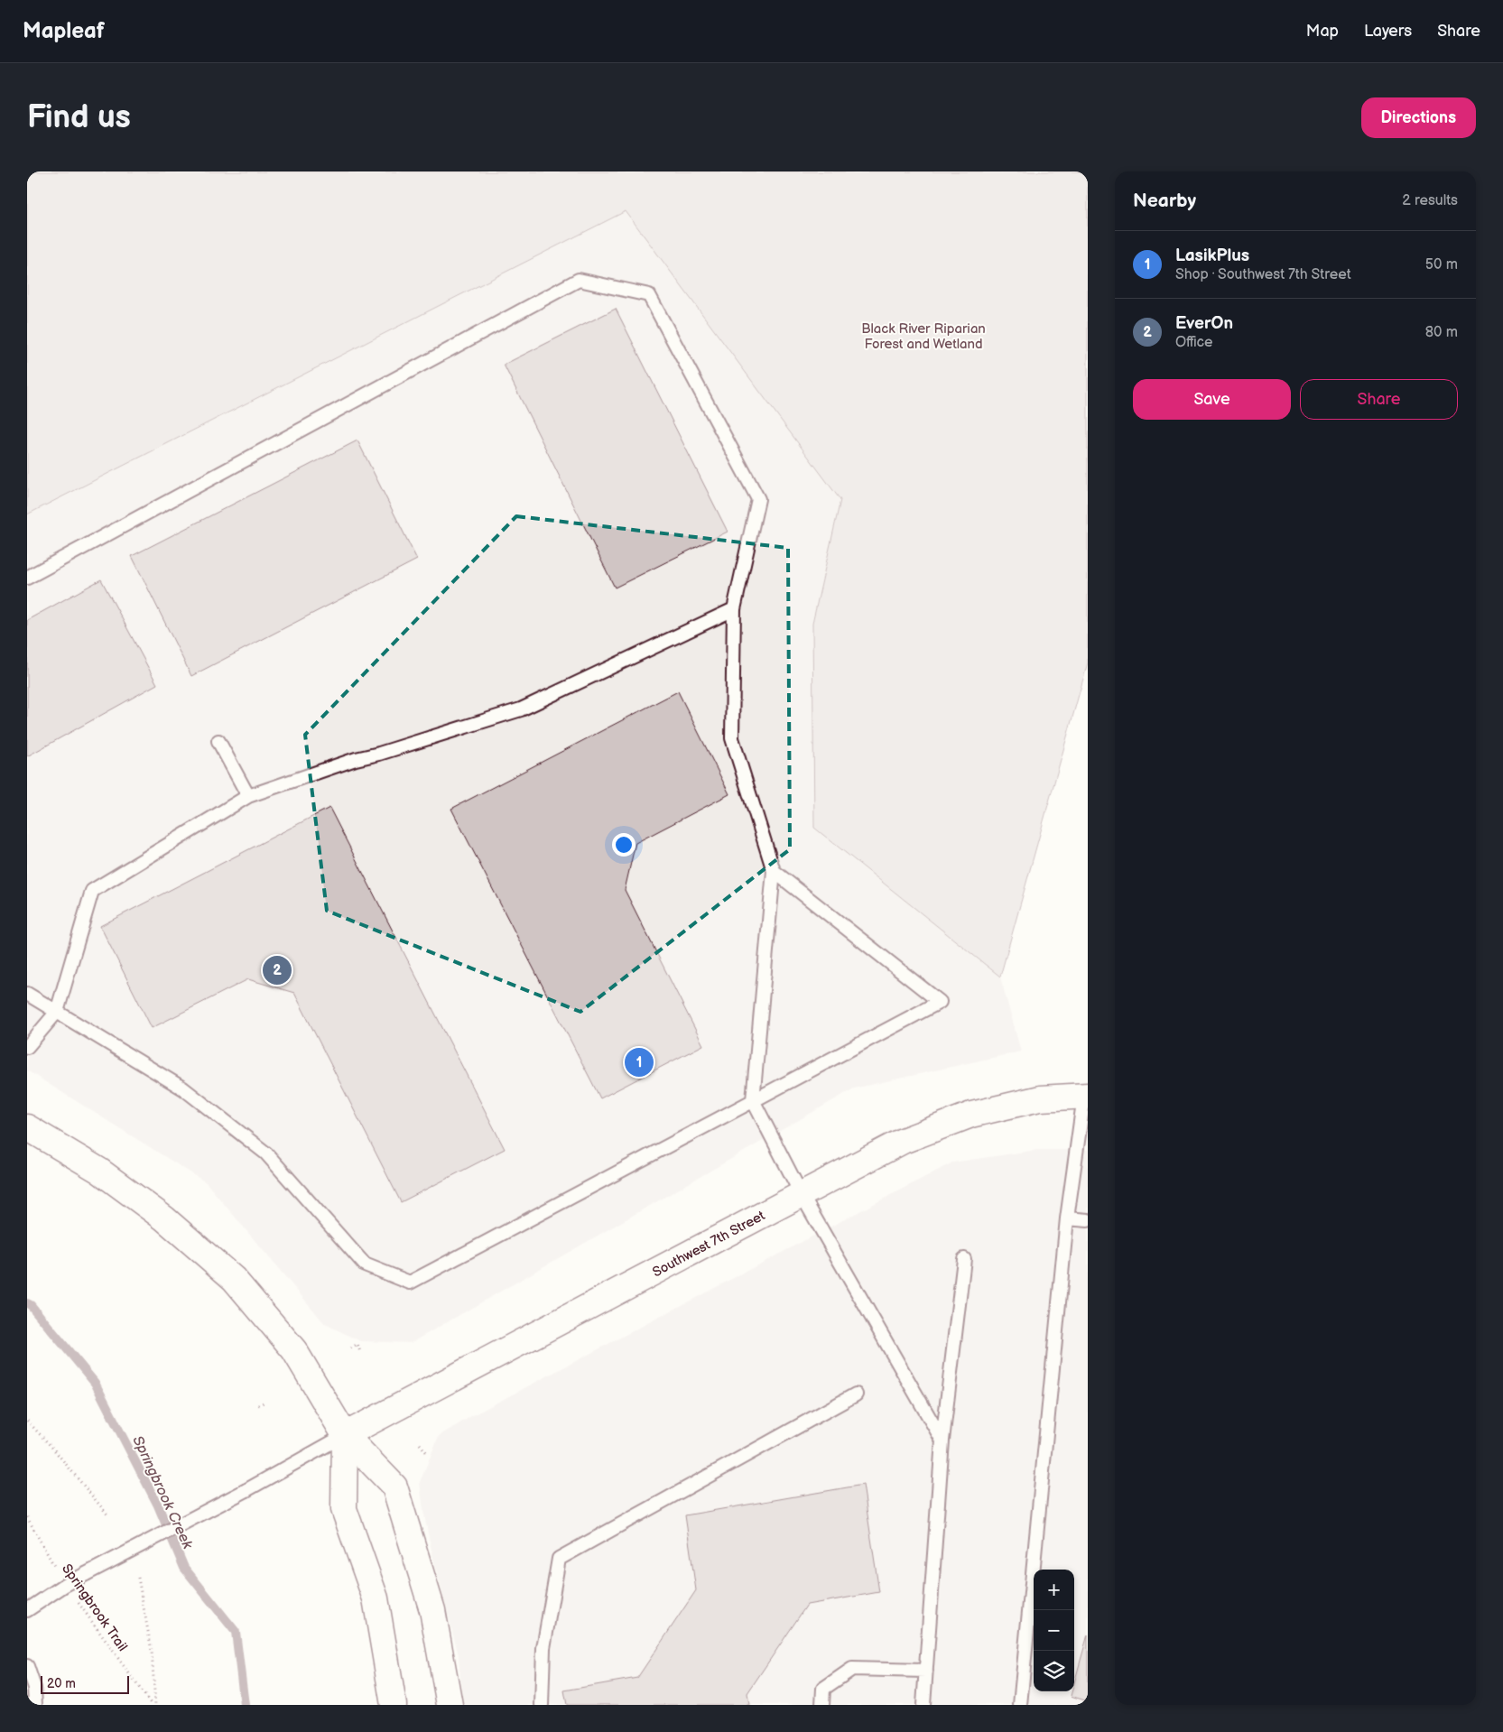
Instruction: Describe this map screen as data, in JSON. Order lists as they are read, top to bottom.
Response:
{
  "streets": {
    "street": ["Southwest 7th Street"],
    "path": ["Springbrook Trail"]
  },
  "water": ["Springbrook Creek"],
  "parks": ["Black River Riparian Forest and Wetland"],
  "scale_bar": "20 m",
  "page": {
    "header": "Mapleaf",
    "nav": ["Map", "Layers", "Share"],
    "buttons": [
      "Directions",
      ["Save", "Share"]
    ],
    "title": "Find us",
    "heading": ["Nearby", "2 results"],
    "list": [
      {
        "mark": "1",
        "name": "LasikPlus",
        "note": "Shop · Southwest 7th Street",
        "value": "50 m"
      },
      {
        "mark": "2",
        "name": "EverOn",
        "note": "Office",
        "value": "80 m"
      }
    ],
    "pins": ["2", "1"],
    "map_buttons": ["+", "−"],
    "scale": "20 m"
  }
}
